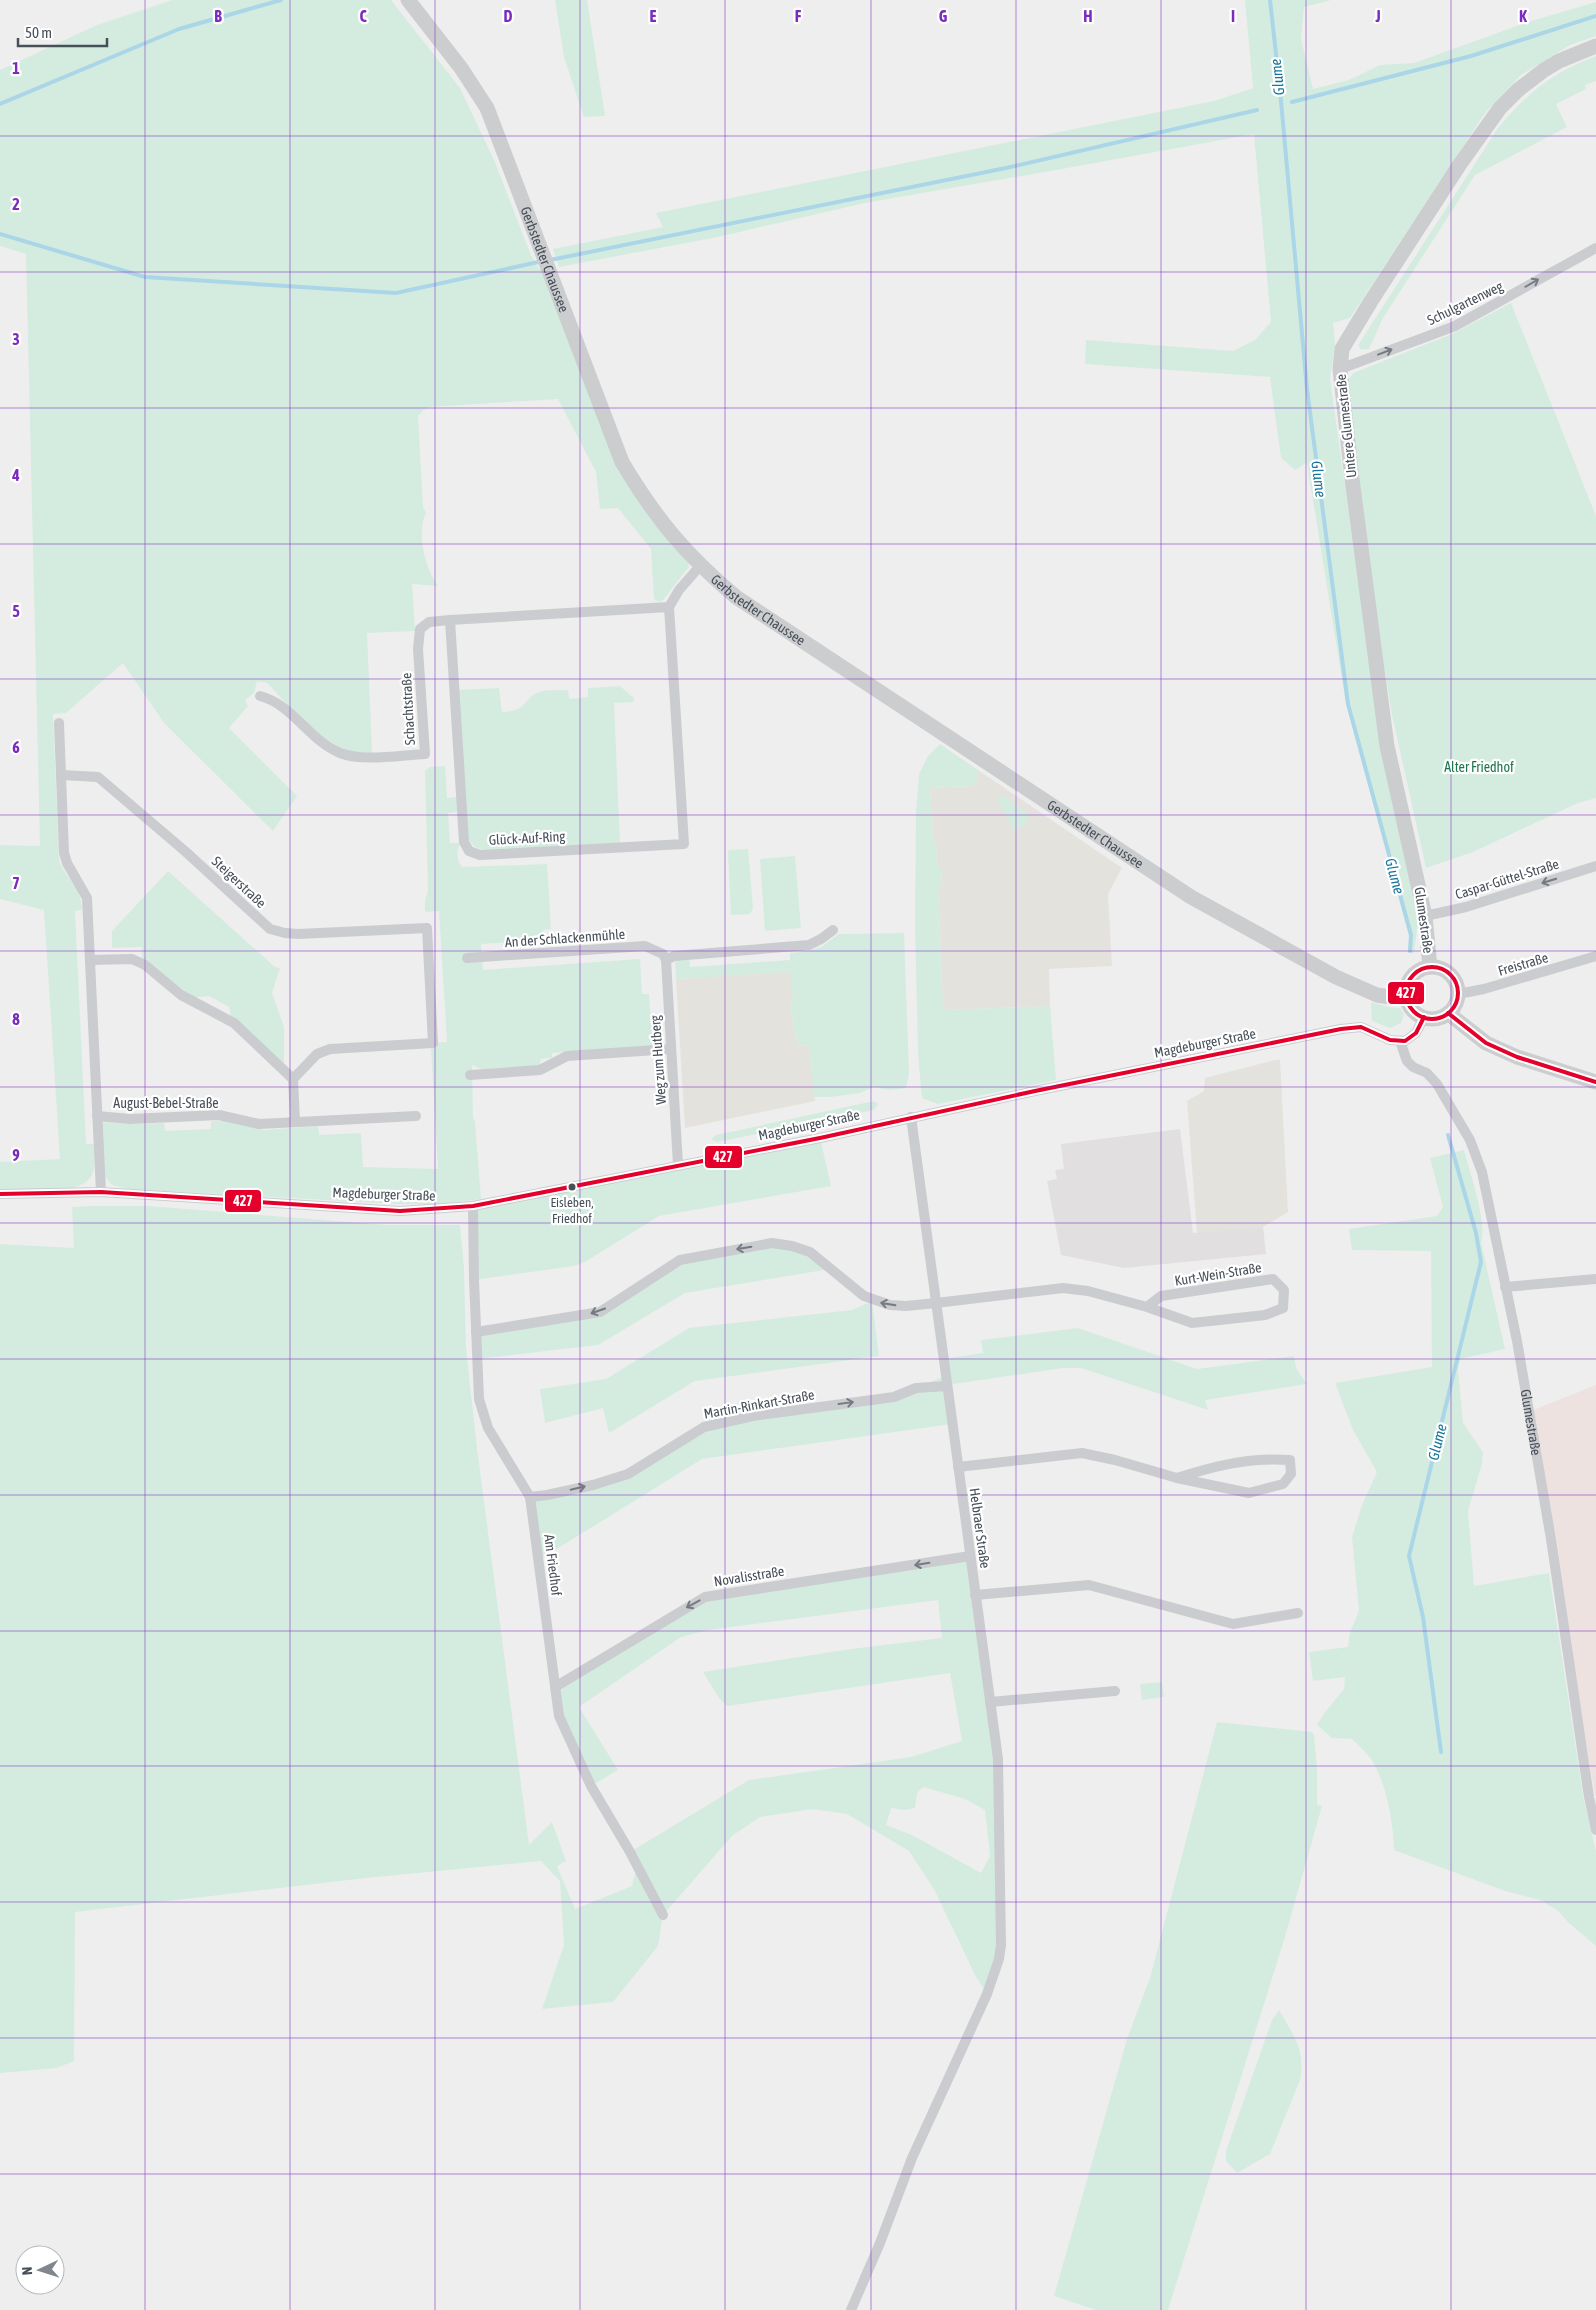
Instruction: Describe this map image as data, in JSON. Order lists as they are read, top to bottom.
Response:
{
  "streets": {
    "main road": ["Gerbstedter Chaussee", "Untere Glumestraße", "Glumestraße"],
    "street": [
      "Schulgartenweg",
      "Schachtstraße",
      "Glück-Auf-Ring",
      "Caspar-Güttel-Straße",
      "Steigerstraße",
      "An der Schlackenmühle",
      "Freistraße",
      "Magdeburger Straße",
      "Weg zum Hutberg",
      "August-Bebel-Straße",
      "Kurt-Wein-Straße",
      "Martin-Rinkart-Straße",
      "Helbraer Straße",
      "Am Friedhof",
      "Novalisstraße"
    ]
  },
  "crossings": [
    ["Gerbstedter Chaussee", "Glumestraße"],
    ["Gerbstedter Chaussee", "Freistraße"],
    ["Schulgartenweg", "Untere Glumestraße"],
    ["Untere Glumestraße", "Glumestraße"],
    ["Schachtstraße", "Glück-Auf-Ring"],
    ["Caspar-Güttel-Straße", "Glumestraße"],
    ["Glumestraße", "Freistraße"],
    ["Glumestraße", "Magdeburger Straße"],
    ["An der Schlackenmühle", "Weg zum Hutberg"],
    ["Magdeburger Straße", "Weg zum Hutberg"],
    ["Magdeburger Straße", "Helbraer Straße"],
    ["Magdeburger Straße", "Am Friedhof"],
    ["Kurt-Wein-Straße", "Helbraer Straße"],
    ["Kurt-Wein-Straße", "Am Friedhof"],
    ["Martin-Rinkart-Straße", "Helbraer Straße"],
    ["Martin-Rinkart-Straße", "Am Friedhof"],
    ["Helbraer Straße", "Novalisstraße"],
    ["Am Friedhof", "Novalisstraße"]
  ],
  "one_way": [
    "Schulgartenweg",
    "Caspar-Güttel-Straße",
    "Kurt-Wein-Straße",
    "Martin-Rinkart-Straße",
    "Novalisstraße"
  ],
  "water": ["Glume"],
  "parks": ["Alter Friedhof"],
  "places": ["Eisleben, Friedhof"],
  "lines": ["transit line 427"],
  "scale_bar": "50 m",
  "north": "left",
  "grid": {
    "columns": [
      "B",
      "C",
      "D",
      "E",
      "F",
      "G",
      "H",
      "I",
      "J",
      "K"
    ],
    "rows": [
      "1",
      "2",
      "3",
      "4",
      "5",
      "6",
      "7",
      "8",
      "9"
    ]
  }
}
